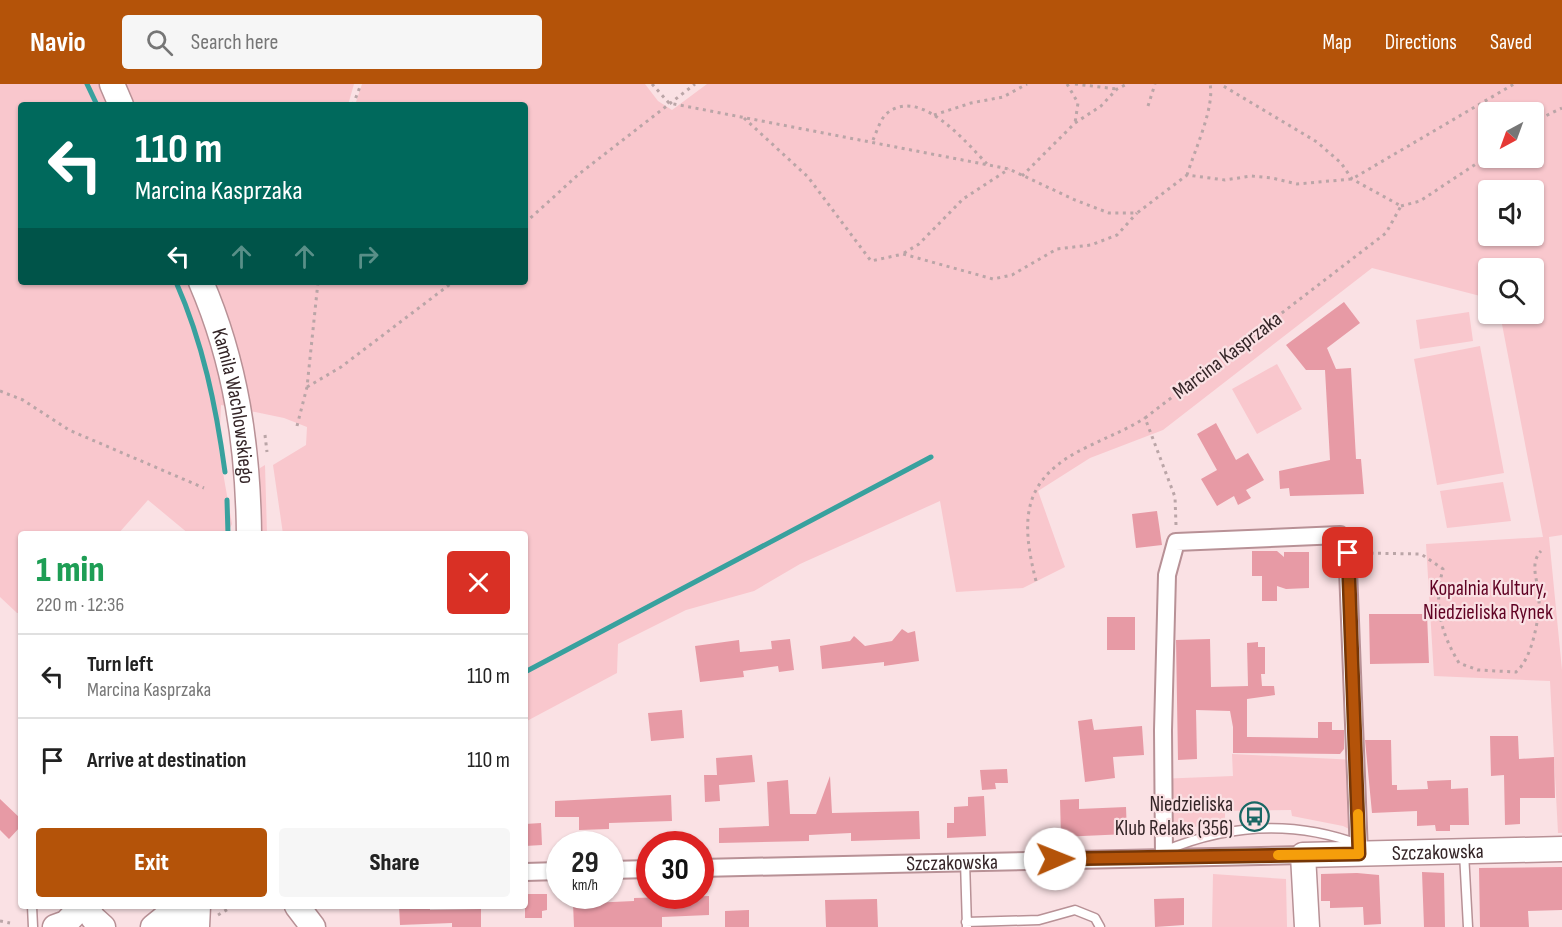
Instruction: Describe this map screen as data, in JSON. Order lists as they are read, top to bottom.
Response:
{
  "streets": {
    "street": ["Kamila Wachlowskiego", "Szczakowska"],
    "path": ["Marcina Kasprzaka"]
  },
  "parks": ["Kopalnia Kultury, Niedzieliska Rynek"],
  "places": {
    "bus stop": ["Niedzieliska Klub Relaks (356)"]
  },
  "north": "bottom left",
  "page": {
    "header": "Navio",
    "search": "Search here",
    "nav": ["Map", "Directions", "Saved"],
    "turn": ["110 m", "Marcina Kasprzaka"],
    "heading": ["1 min", "220 m · 12:36"],
    "list": [
      {
        "name": "Turn left",
        "note": "Marcina Kasprzaka",
        "value": "110 m"
      },
      {
        "name": "Arrive at destination",
        "value": "110 m"
      }
    ],
    "buttons": ["Exit", "Share"],
    "speed": "29 km/h",
    "limit": "30"
  }
}
